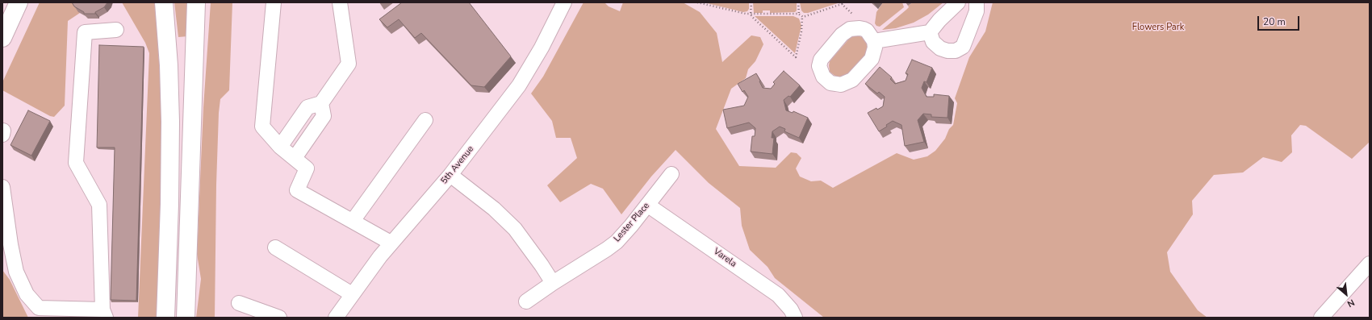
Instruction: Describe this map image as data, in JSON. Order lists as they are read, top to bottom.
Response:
{
  "streets": {
    "street": ["5th Avenue", "Lester Place", "Varela"]
  },
  "crossings": [
    ["Lester Place", "Varela"]
  ],
  "parks": ["Flowers Park"],
  "scale_bar": "20 m",
  "north": "bottom right"
}
